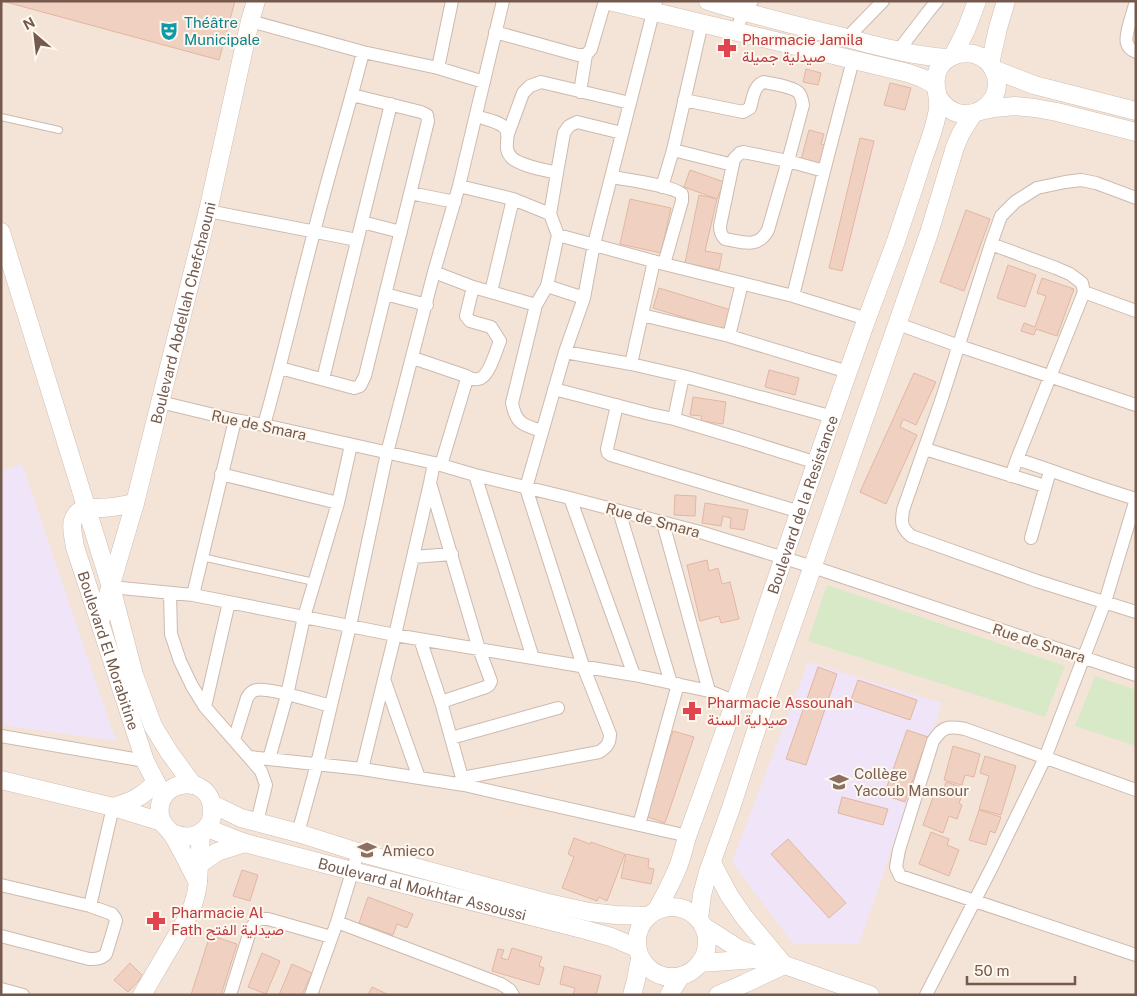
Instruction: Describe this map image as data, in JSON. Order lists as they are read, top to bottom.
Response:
{
  "streets": {
    "street": [
      "Boulevard Abdellah Chefchaouni",
      "Rue de Smara",
      "Boulevard de la Resistance",
      "Boulevard El Morabitine",
      "Boulevard al Mokhtar Assoussi"
    ]
  },
  "crossings": [
    ["Boulevard Abdellah Chefchaouni", "Rue de Smara"],
    ["Boulevard Abdellah Chefchaouni", "Boulevard El Morabitine"],
    ["Rue de Smara", "Boulevard de la Resistance"],
    ["Boulevard de la Resistance", "Boulevard al Mokhtar Assoussi"],
    ["Boulevard El Morabitine", "Boulevard al Mokhtar Assoussi"]
  ],
  "places": {
    "theatre": ["Théâtre Municipale"],
    "pharmacy": ["Pharmacie Jamila صيدلية جميلة", "Pharmacie Assounah صيدلية السنة", "Pharmacie Al Fath صيدلية الفتح"],
    "school or university": ["Collège Yacoub Mansour", "Amieco"]
  },
  "scale_bar": "50 m",
  "north": "top left"
}
